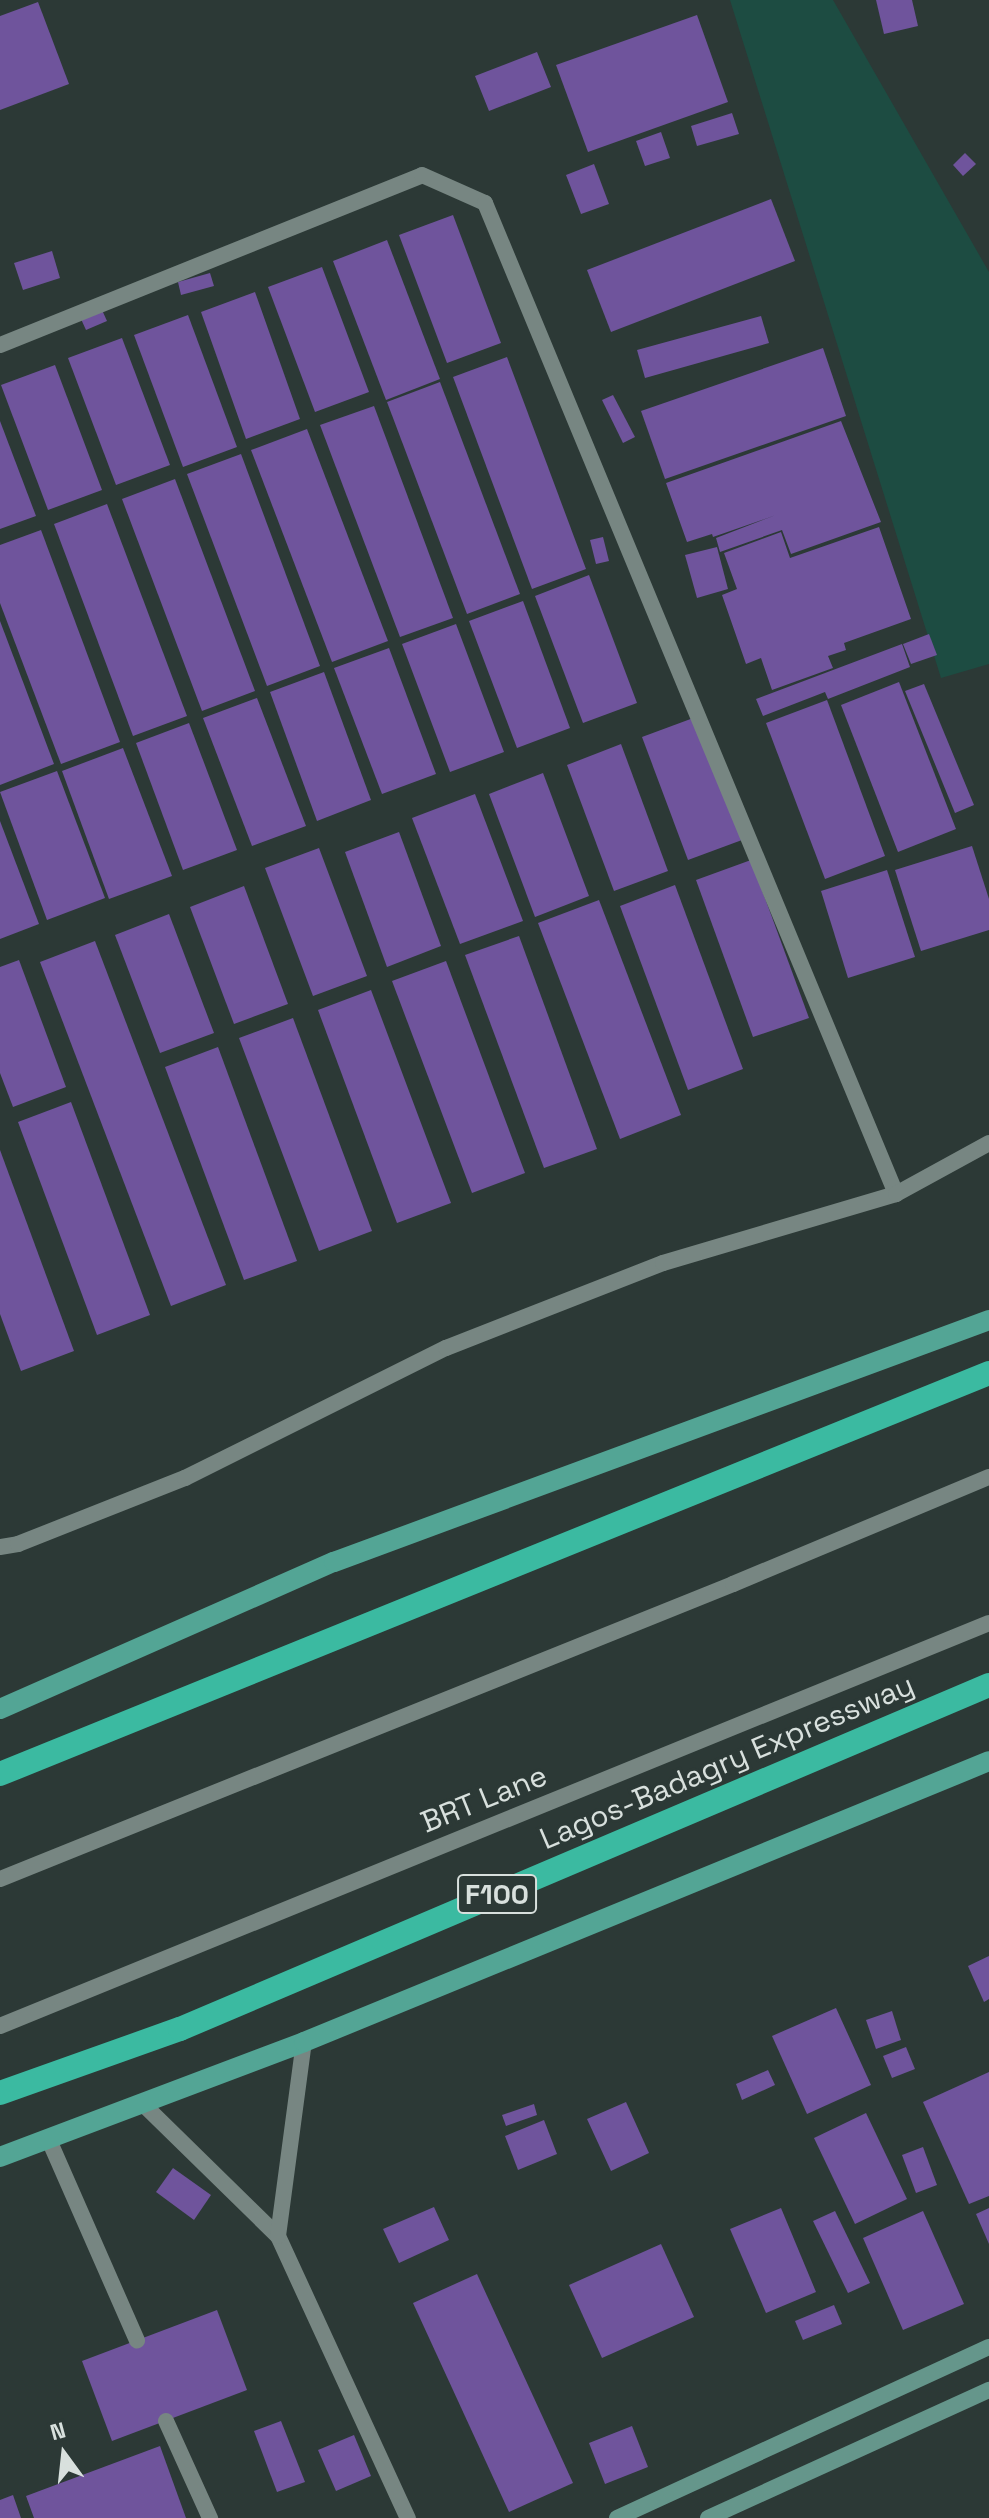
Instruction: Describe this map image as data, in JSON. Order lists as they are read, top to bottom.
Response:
{
  "streets": {
    "highway": ["Lagos-Badagry Expressway", "F100"],
    "street": ["BRT Lane"]
  },
  "north": "top"
}
